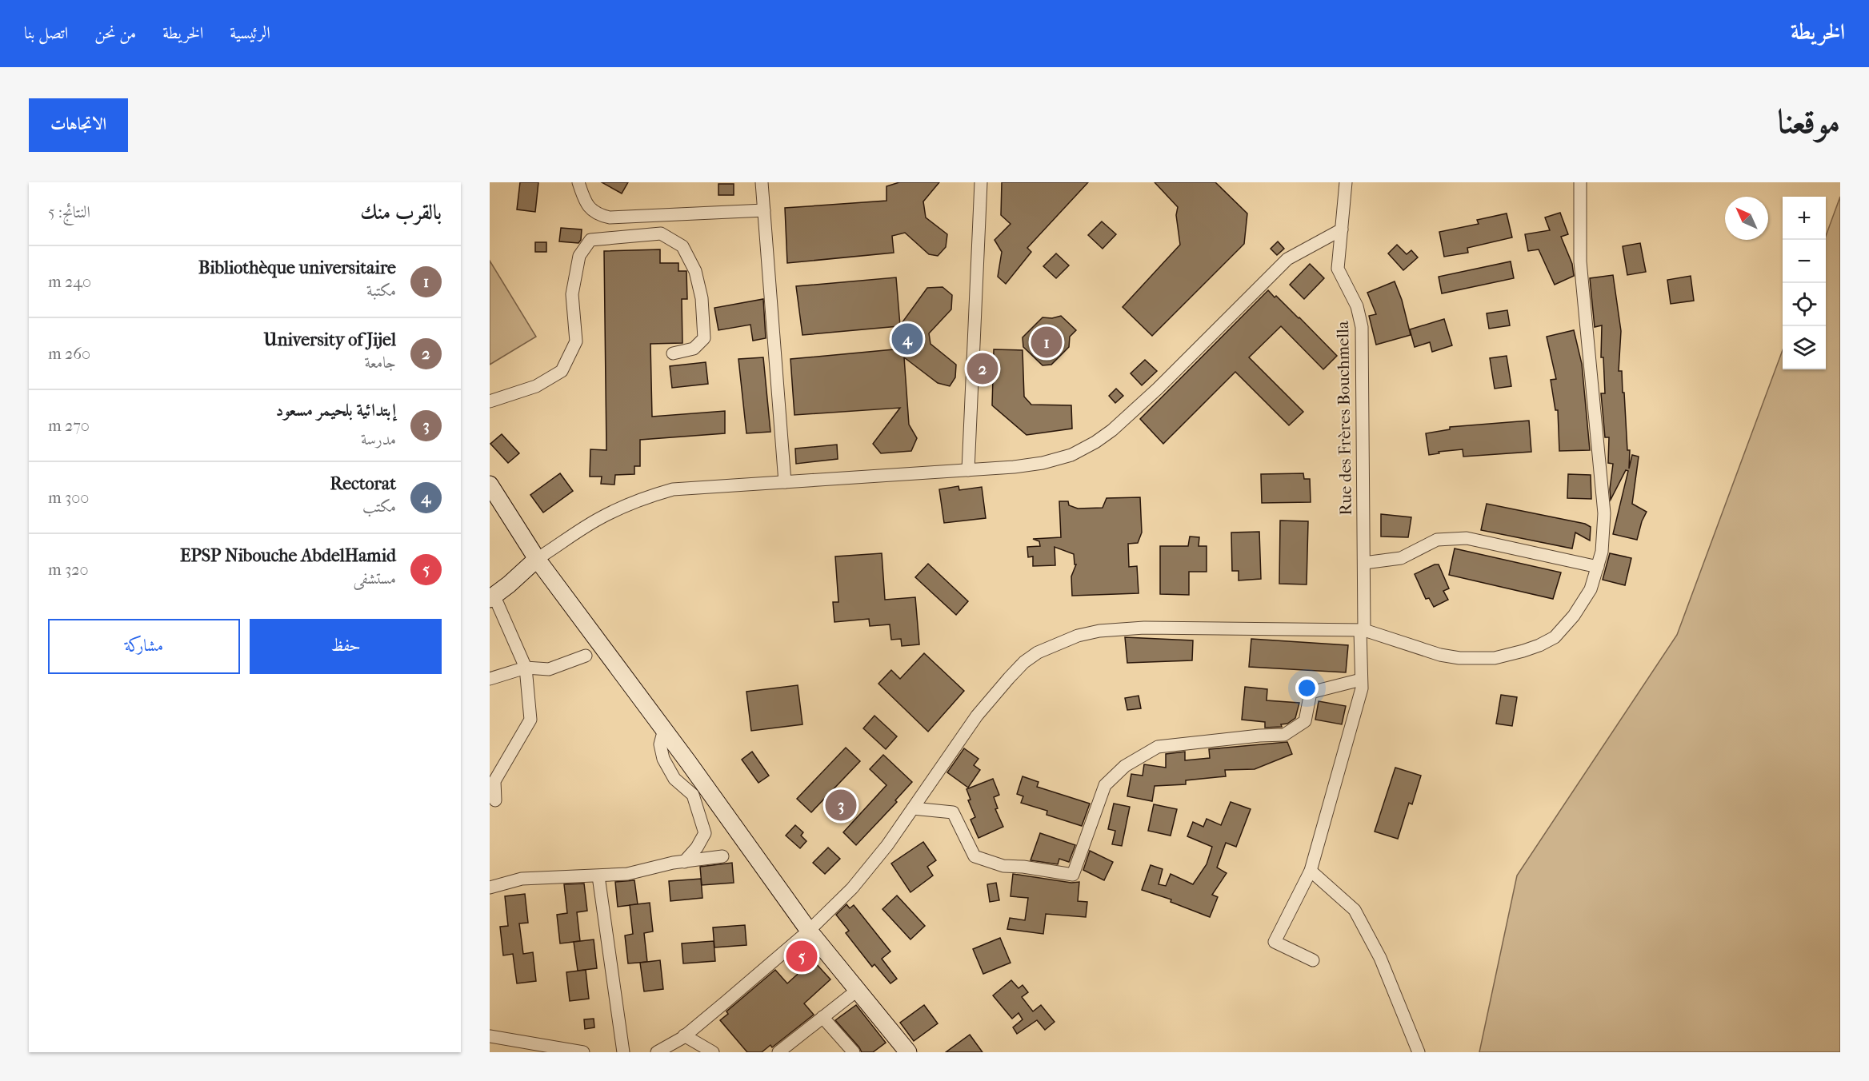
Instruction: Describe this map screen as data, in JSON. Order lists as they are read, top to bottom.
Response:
{
  "streets": {
    "street": ["Rue des Frères Bouchmella"]
  },
  "north": "top left",
  "page": {
    "header": "الخريطة",
    "nav": [
      "الرئيسية",
      "الخريطة",
      "من نحن",
      "اتصل بنا"
    ],
    "title": "موقعنا",
    "buttons": [
      "الاتجاهات",
      ["حفظ", "مشاركة"]
    ],
    "heading": ["بالقرب منك", "النتائج: 5"],
    "map_buttons": ["+", "−"],
    "list": [
      {
        "mark": "1",
        "name": "Bibliothèque universitaire",
        "note": "مكتبة",
        "value": "240 m"
      },
      {
        "mark": "2",
        "name": "University of Jijel",
        "note": "جامعة",
        "value": "260 m"
      },
      {
        "mark": "3",
        "name": "إبتدائية بلحيمر مسعود",
        "note": "مدرسة",
        "value": "270 m"
      },
      {
        "mark": "4",
        "name": "Rectorat",
        "note": "مكتب",
        "value": "300 m"
      },
      {
        "mark": "5",
        "name": "EPSP Nibouche AbdelHamid",
        "note": "مستشفى",
        "value": "320 m"
      }
    ],
    "pins": [
      "4",
      "1",
      "2",
      "3",
      "5"
    ]
  }
}
